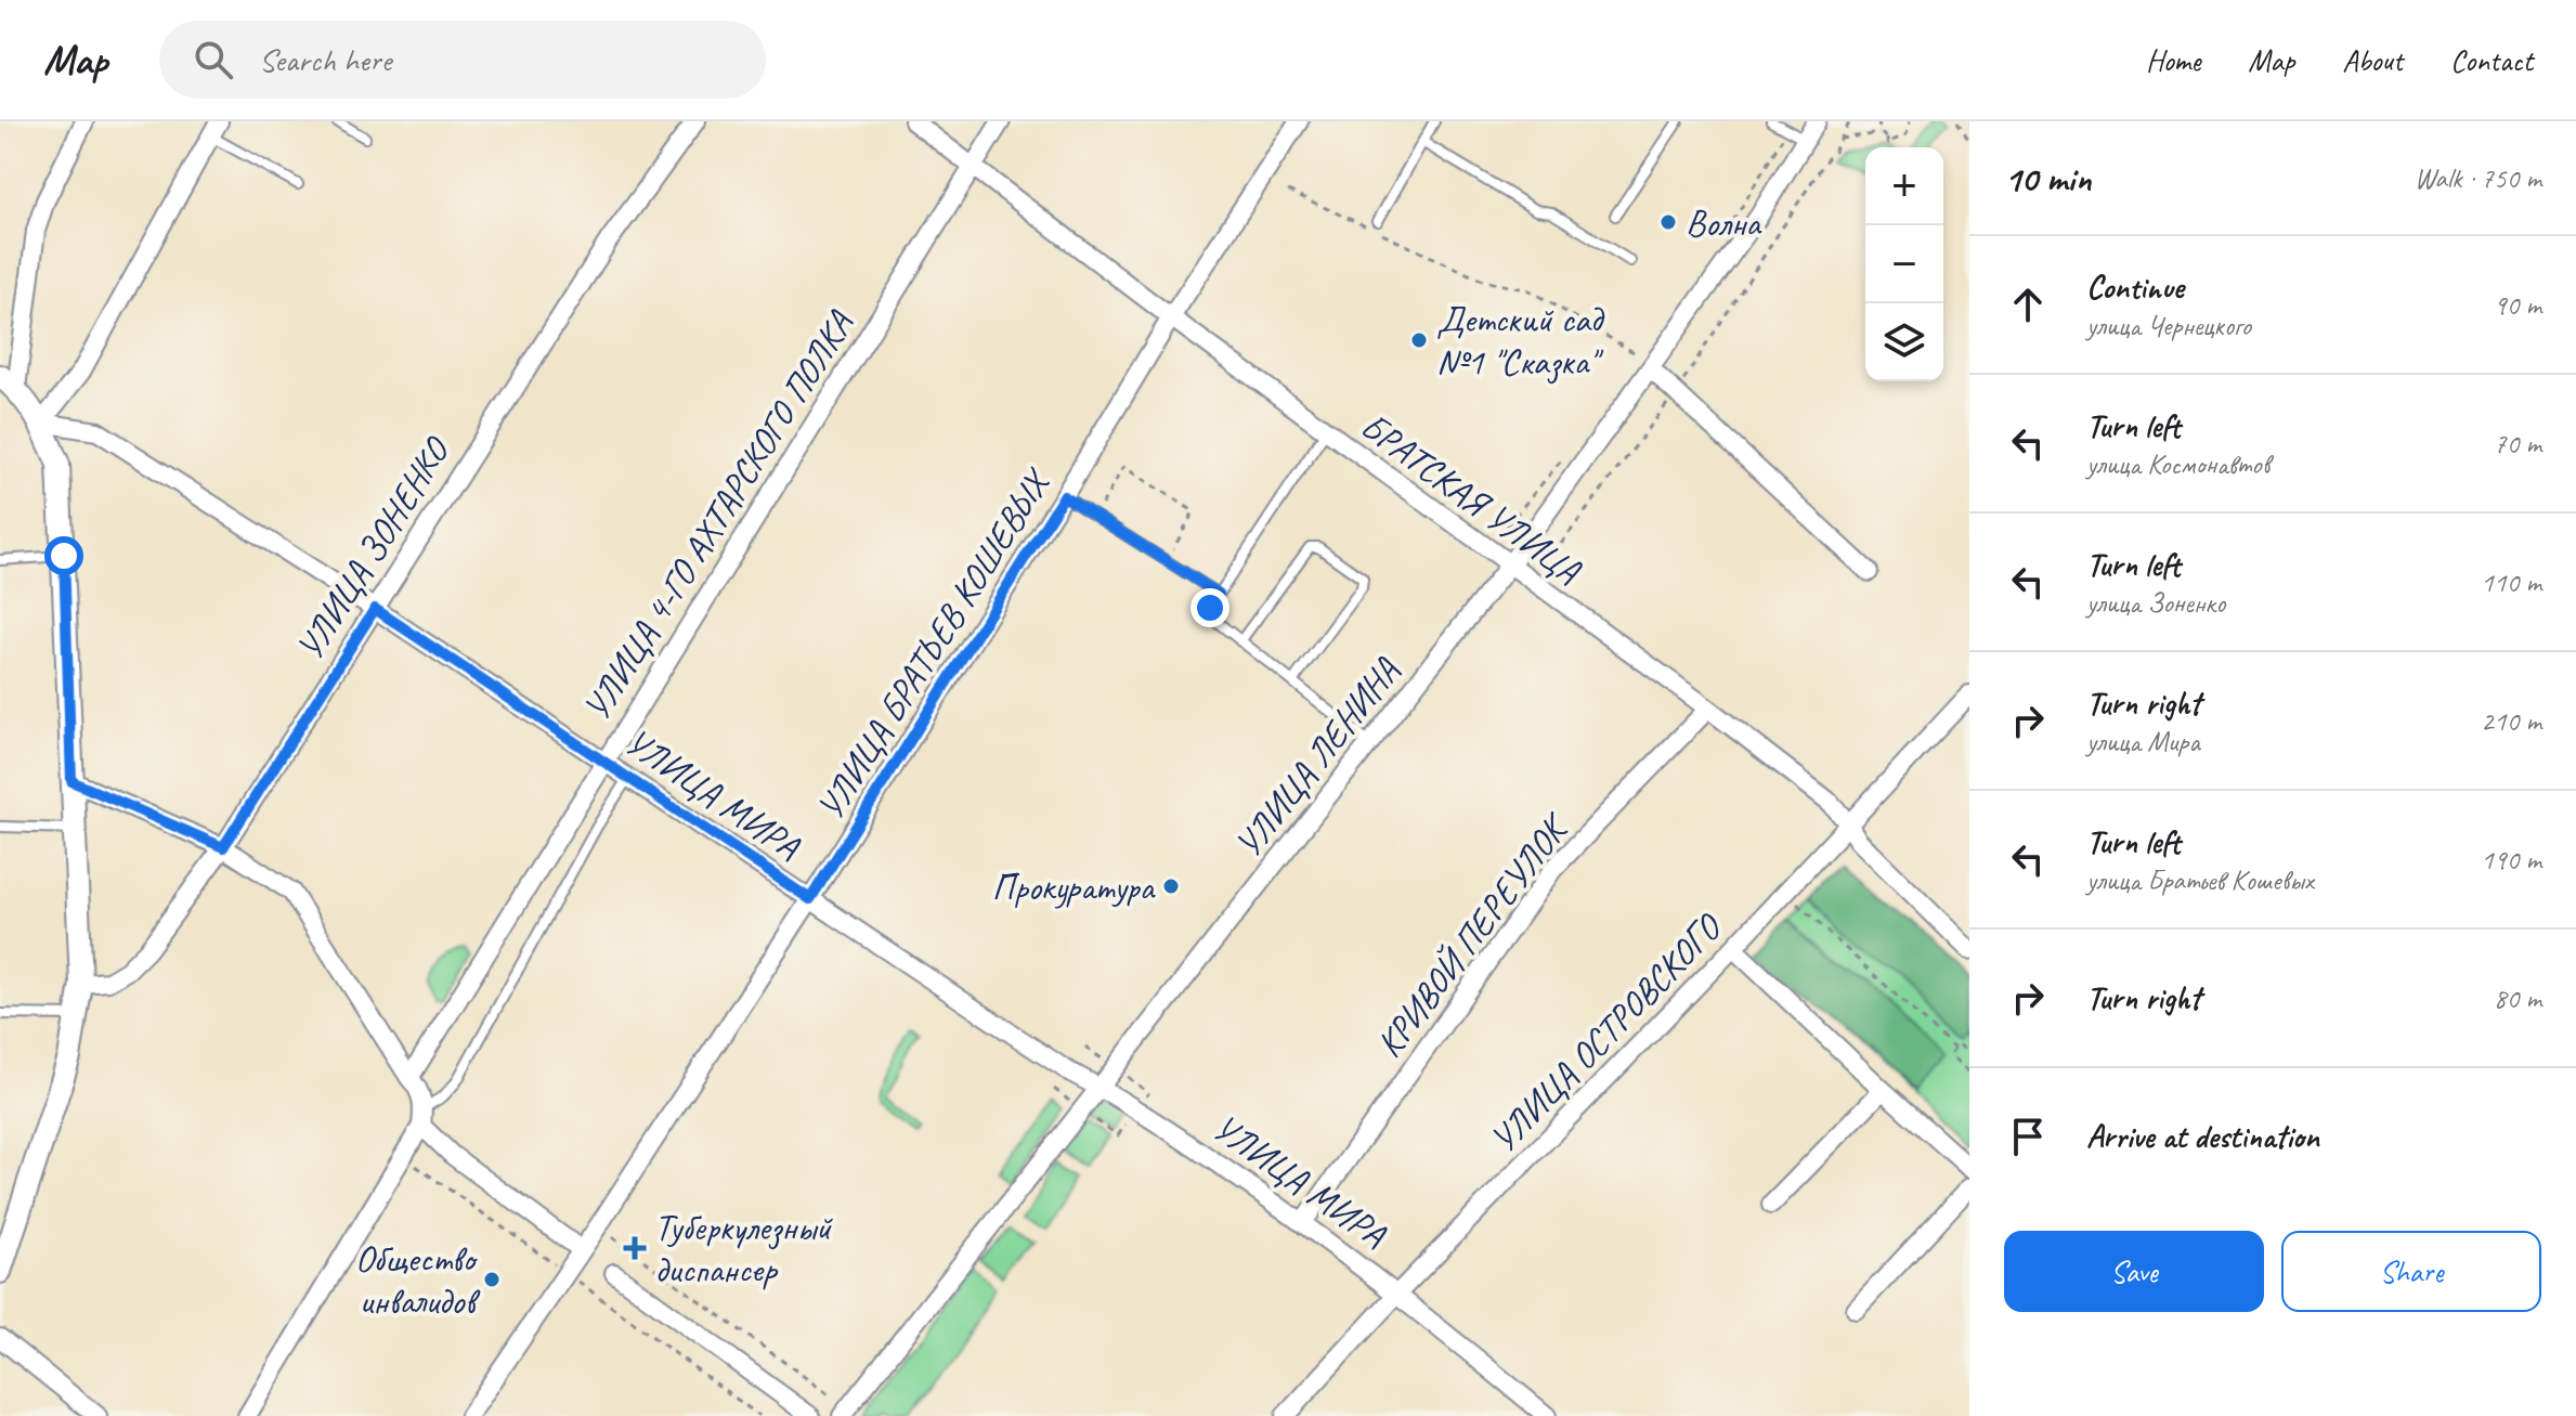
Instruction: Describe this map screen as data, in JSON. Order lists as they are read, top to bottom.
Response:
{
  "streets": {
    "street": [
      "БРАТСКАЯ УЛИЦА",
      "УЛИЦА 4-ГО АХТАРСКОГО ПОЛКА",
      "УЛИЦА ЗОНЕНКО",
      "УЛИЦА БРАТЬЕВ КОШЕВЫХ",
      "УЛИЦА ЛЕНИНА",
      "УЛИЦА МИРА",
      "КРИВОЙ ПЕРЕУЛОК",
      "УЛИЦА ОСТРОВСКОГО"
    ]
  },
  "crossings": [
    ["БРАТСКАЯ УЛИЦА", "УЛИЦА 4-ГО АХТАРСКОГО ПОЛКА"],
    ["БРАТСКАЯ УЛИЦА", "УЛИЦА БРАТЬЕВ КОШЕВЫХ"],
    ["БРАТСКАЯ УЛИЦА", "УЛИЦА ЛЕНИНА"],
    ["БРАТСКАЯ УЛИЦА", "КРИВОЙ ПЕРЕУЛОК"],
    ["БРАТСКАЯ УЛИЦА", "УЛИЦА ОСТРОВСКОГО"],
    ["УЛИЦА 4-ГО АХТАРСКОГО ПОЛКА", "УЛИЦА МИРА"],
    ["УЛИЦА ЗОНЕНКО", "УЛИЦА МИРА"],
    ["УЛИЦА БРАТЬЕВ КОШЕВЫХ", "УЛИЦА МИРА"],
    ["УЛИЦА ЛЕНИНА", "УЛИЦА МИРА"],
    ["УЛИЦА МИРА", "КРИВОЙ ПЕРЕУЛОК"],
    ["УЛИЦА МИРА", "УЛИЦА ОСТРОВСКОГО"]
  ],
  "places": {
    "other": [
      "Волна",
      "Детский сад №1 \"Сказка\"",
      "Прокуратура",
      "Общество инвалидов"
    ],
    "health": ["Туберкулезный диспансер"]
  },
  "page": {
    "header": "Map",
    "search": "Search here",
    "nav": [
      "Home",
      "Map",
      "About",
      "Contact"
    ],
    "heading": ["10 min", "Walk · 750 m"],
    "map_buttons": ["+", "−"],
    "list": [
      ["Continue", "улица Чернецкого", "90 m"],
      ["Turn left", "улица Космонавтов", "70 m"],
      ["Turn left", "улица Зоненко", "110 m"],
      ["Turn right", "улица Мира", "210 m"],
      ["Turn left", "улица Братьев Кошевых", "190 m"],
      ["Turn right", "80 m"],
      "Arrive at destination"
    ],
    "buttons": ["Save", "Share"]
  }
}
